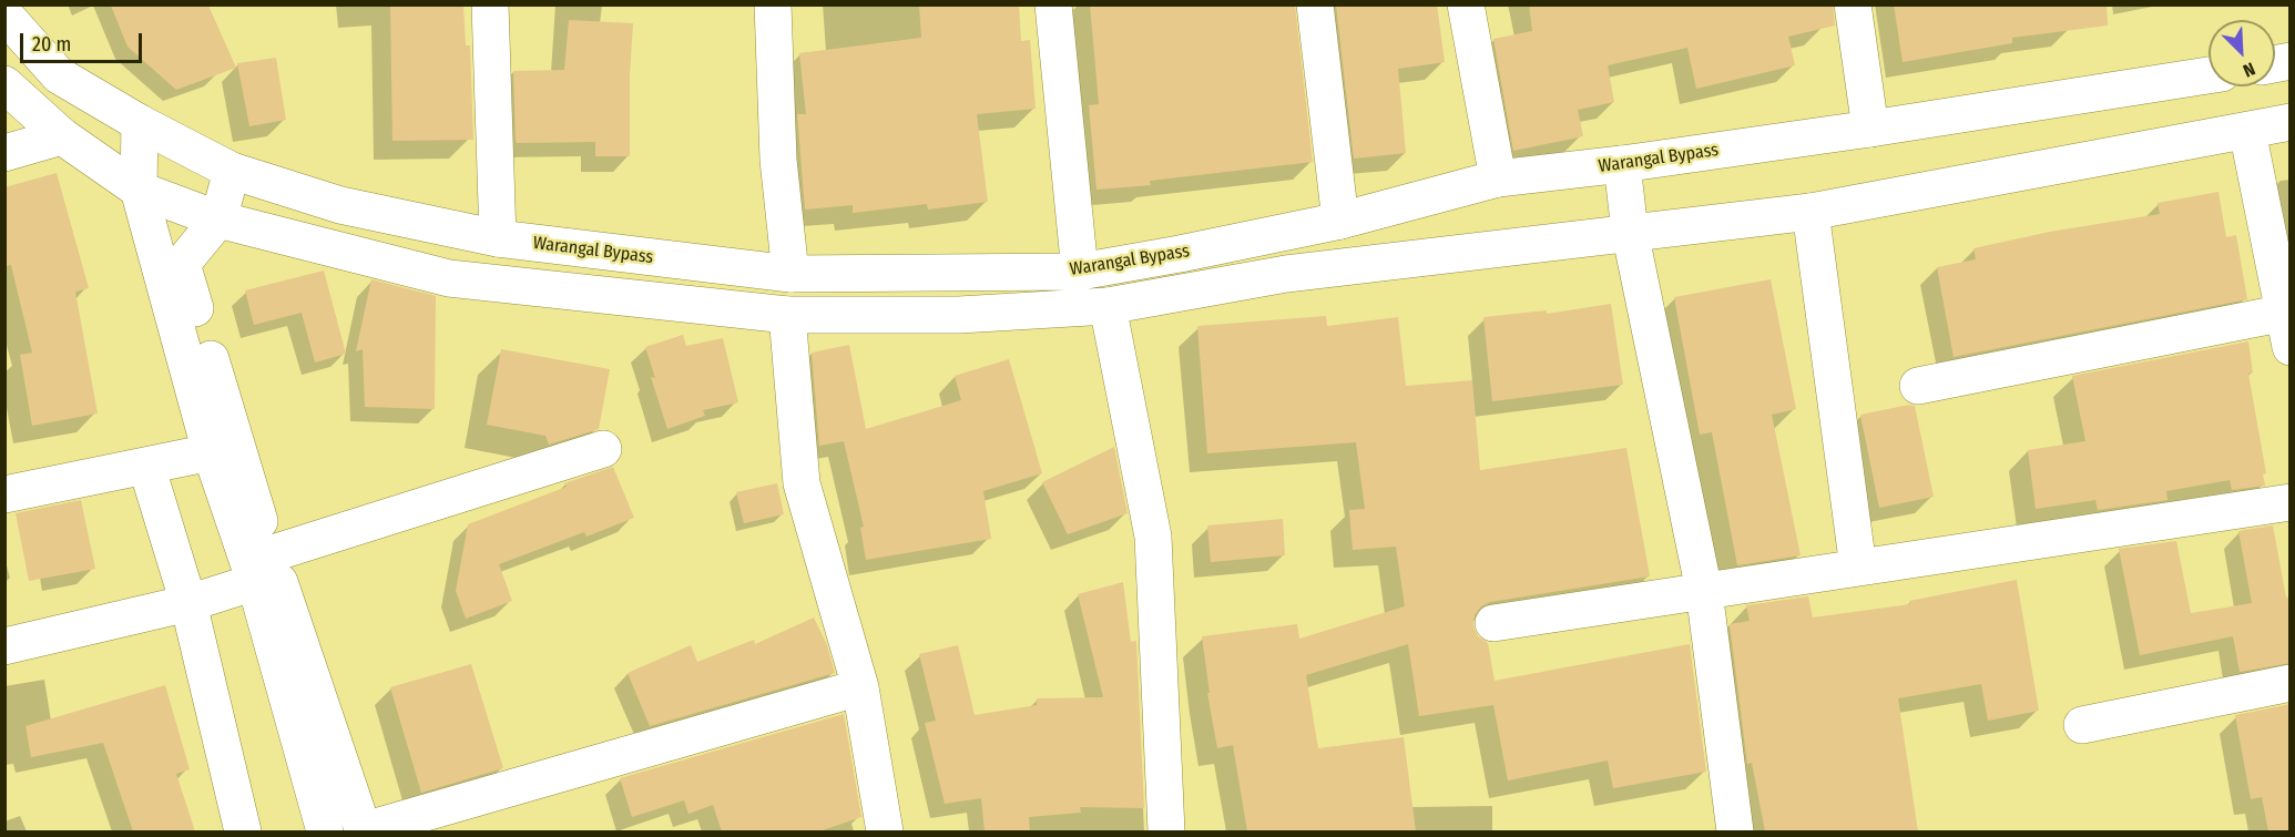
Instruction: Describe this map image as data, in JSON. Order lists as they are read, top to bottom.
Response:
{
  "streets": {
    "street": ["Warangal Bypass"]
  },
  "scale_bar": "20 m",
  "north": "bottom right"
}
